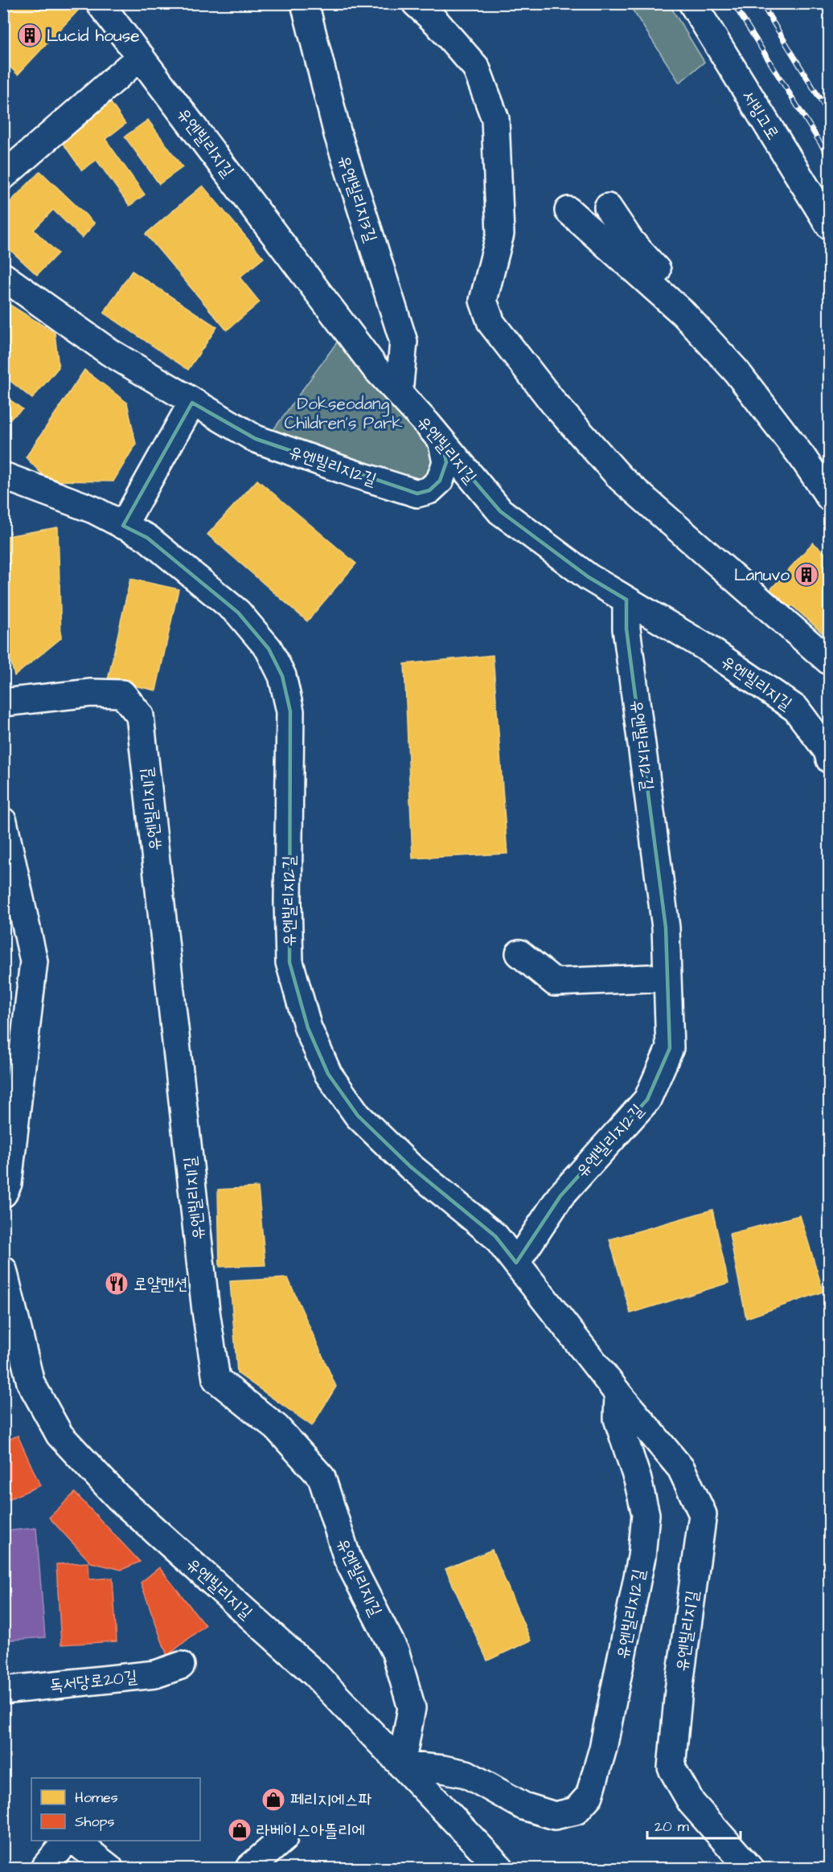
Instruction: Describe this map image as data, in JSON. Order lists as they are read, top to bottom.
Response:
{
  "streets": {
    "street": [
      "서빙고로",
      "유엔빌리지길",
      "유엔빌리지3길",
      "유엔빌리지2길",
      "유엔빌리지1길",
      "독서당로20길"
    ]
  },
  "crossings": [
    ["유엔빌리지길", "유엔빌리지3길"],
    ["유엔빌리지길", "유엔빌리지2길"],
    ["유엔빌리지길", "유엔빌리지1길"],
    ["유엔빌리지2길", "유엔빌리지1길"]
  ],
  "parks": ["Dokseodang Children’s Park"],
  "places": {
    "building": ["Lucid house", "Lanuvo"],
    "restaurant": ["로얄맨션"],
    "shop": ["페리지에스파", "라베이스아뜰리에"]
  },
  "legend": ["Homes", "Shops"],
  "scale_bar": "20 m"
}
